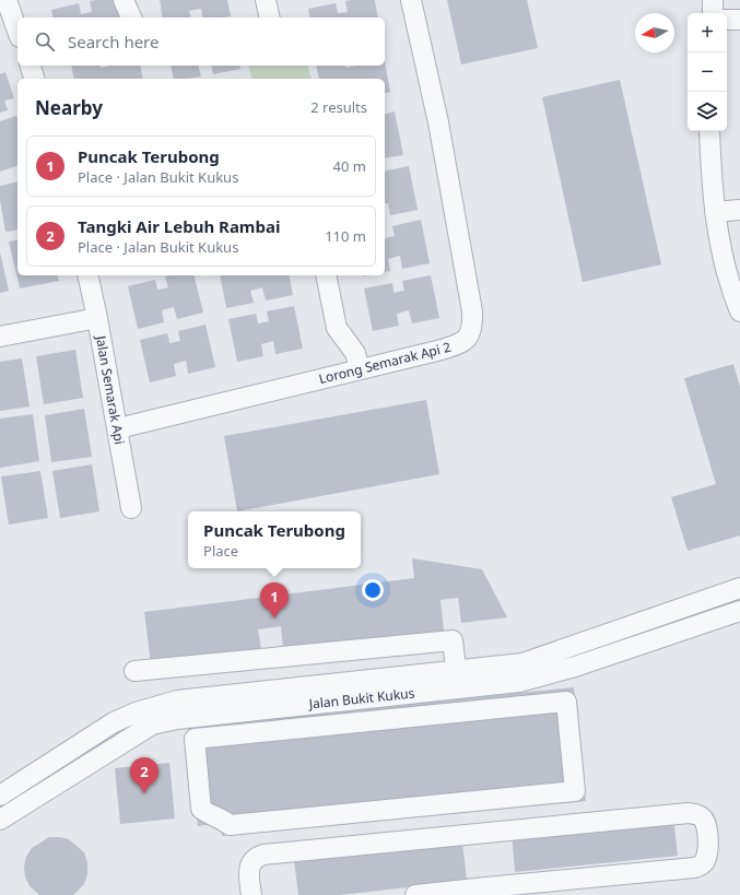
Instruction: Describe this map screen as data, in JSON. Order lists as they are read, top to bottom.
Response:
{
  "streets": {
    "street": ["Lorong Semarak Api 2", "Jalan Semarak Api", "Jalan Bukit Kukus"]
  },
  "crossings": [
    ["Lorong Semarak Api 2", "Jalan Semarak Api"]
  ],
  "north": "left",
  "page": {
    "map_buttons": ["+", "−"],
    "search": "Search here",
    "heading": ["Nearby", "2 results"],
    "list": [
      {
        "mark": "1",
        "name": "Puncak Terubong",
        "note": "Place · Jalan Bukit Kukus",
        "value": "40 m"
      },
      {
        "mark": "2",
        "name": "Tangki Air Lebuh Rambai",
        "note": "Place · Jalan Bukit Kukus",
        "value": "110 m"
      }
    ],
    "popup": ["Puncak Terubong", "Place"],
    "pins": ["1", "2"]
  }
}
